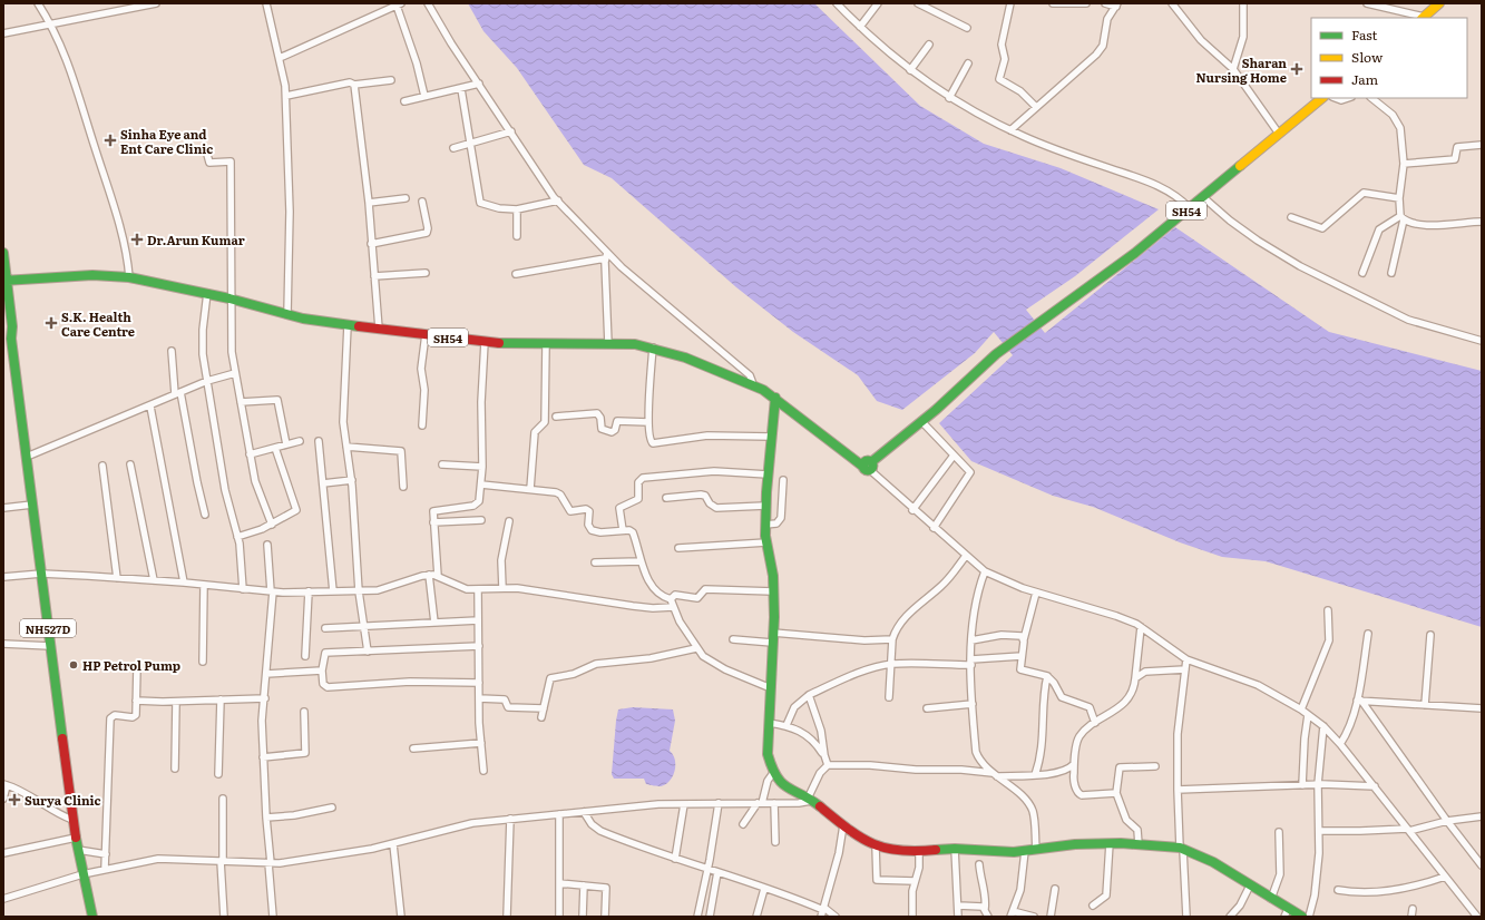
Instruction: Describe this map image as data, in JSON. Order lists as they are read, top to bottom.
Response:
{
  "streets": {
    "main road": ["SH54", "NH527D"]
  },
  "crossings": [
    ["SH54", "NH527D"]
  ],
  "places": {
    "health": [
      "Sharan Nursing Home",
      "Sinha Eye and Ent Care Clinic",
      "Dr.Arun Kumar",
      "S.K. Health Care Centre",
      "Surya Clinic"
    ],
    "other": ["HP Petrol Pump"]
  },
  "legend": ["Fast", "Slow", "Jam"]
}
